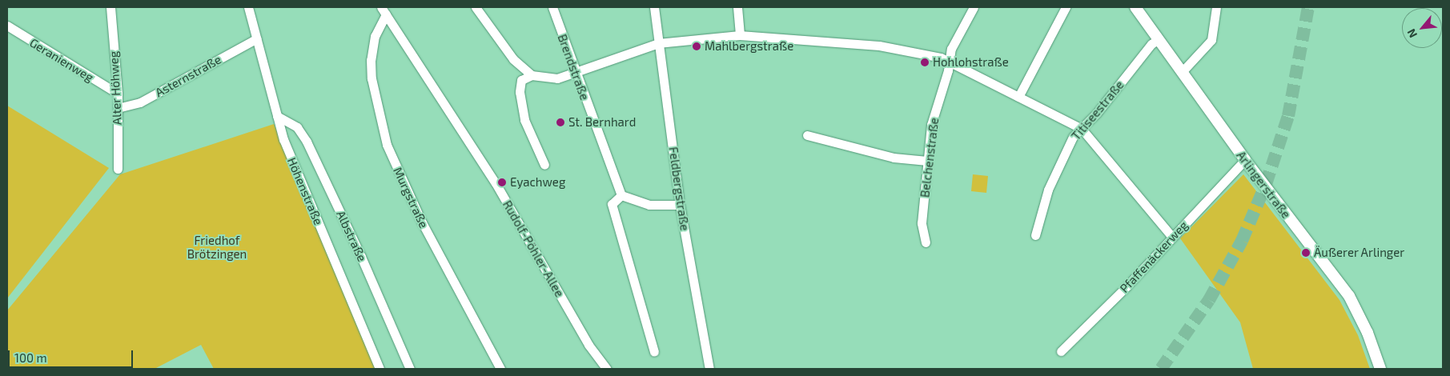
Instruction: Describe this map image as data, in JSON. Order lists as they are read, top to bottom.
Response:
{
  "streets": {
    "main road": ["Arlingerstraße"],
    "street": [
      "Geranienweg",
      "Brendstraße",
      "Asternstraße",
      "Alter Höhweg",
      "Titiseestraße",
      "Belchenstraße",
      "Feldbergstraße",
      "Höhenstraße",
      "Murgstraße",
      "Albstraße",
      "Rudolf-Pöhler-Allee",
      "Pfaffenäckerweg"
    ]
  },
  "crossings": [
    ["Geranienweg", "Alter Höhweg"],
    ["Asternstraße", "Alter Höhweg"],
    ["Asternstraße", "Höhenstraße"],
    ["Titiseestraße", "Arlingerstraße"],
    ["Arlingerstraße", "Pfaffenäckerweg"],
    ["Höhenstraße", "Albstraße"],
    ["Murgstraße", "Rudolf-Pöhler-Allee"]
  ],
  "parks": ["Friedhof Brötzingen"],
  "places": [
    "Mahlbergstraße",
    "Hohlohstraße",
    "St. Bernhard",
    "Eyachweg",
    "Äußerer Arlinger"
  ],
  "scale_bar": "100 m",
  "north": "bottom left"
}
